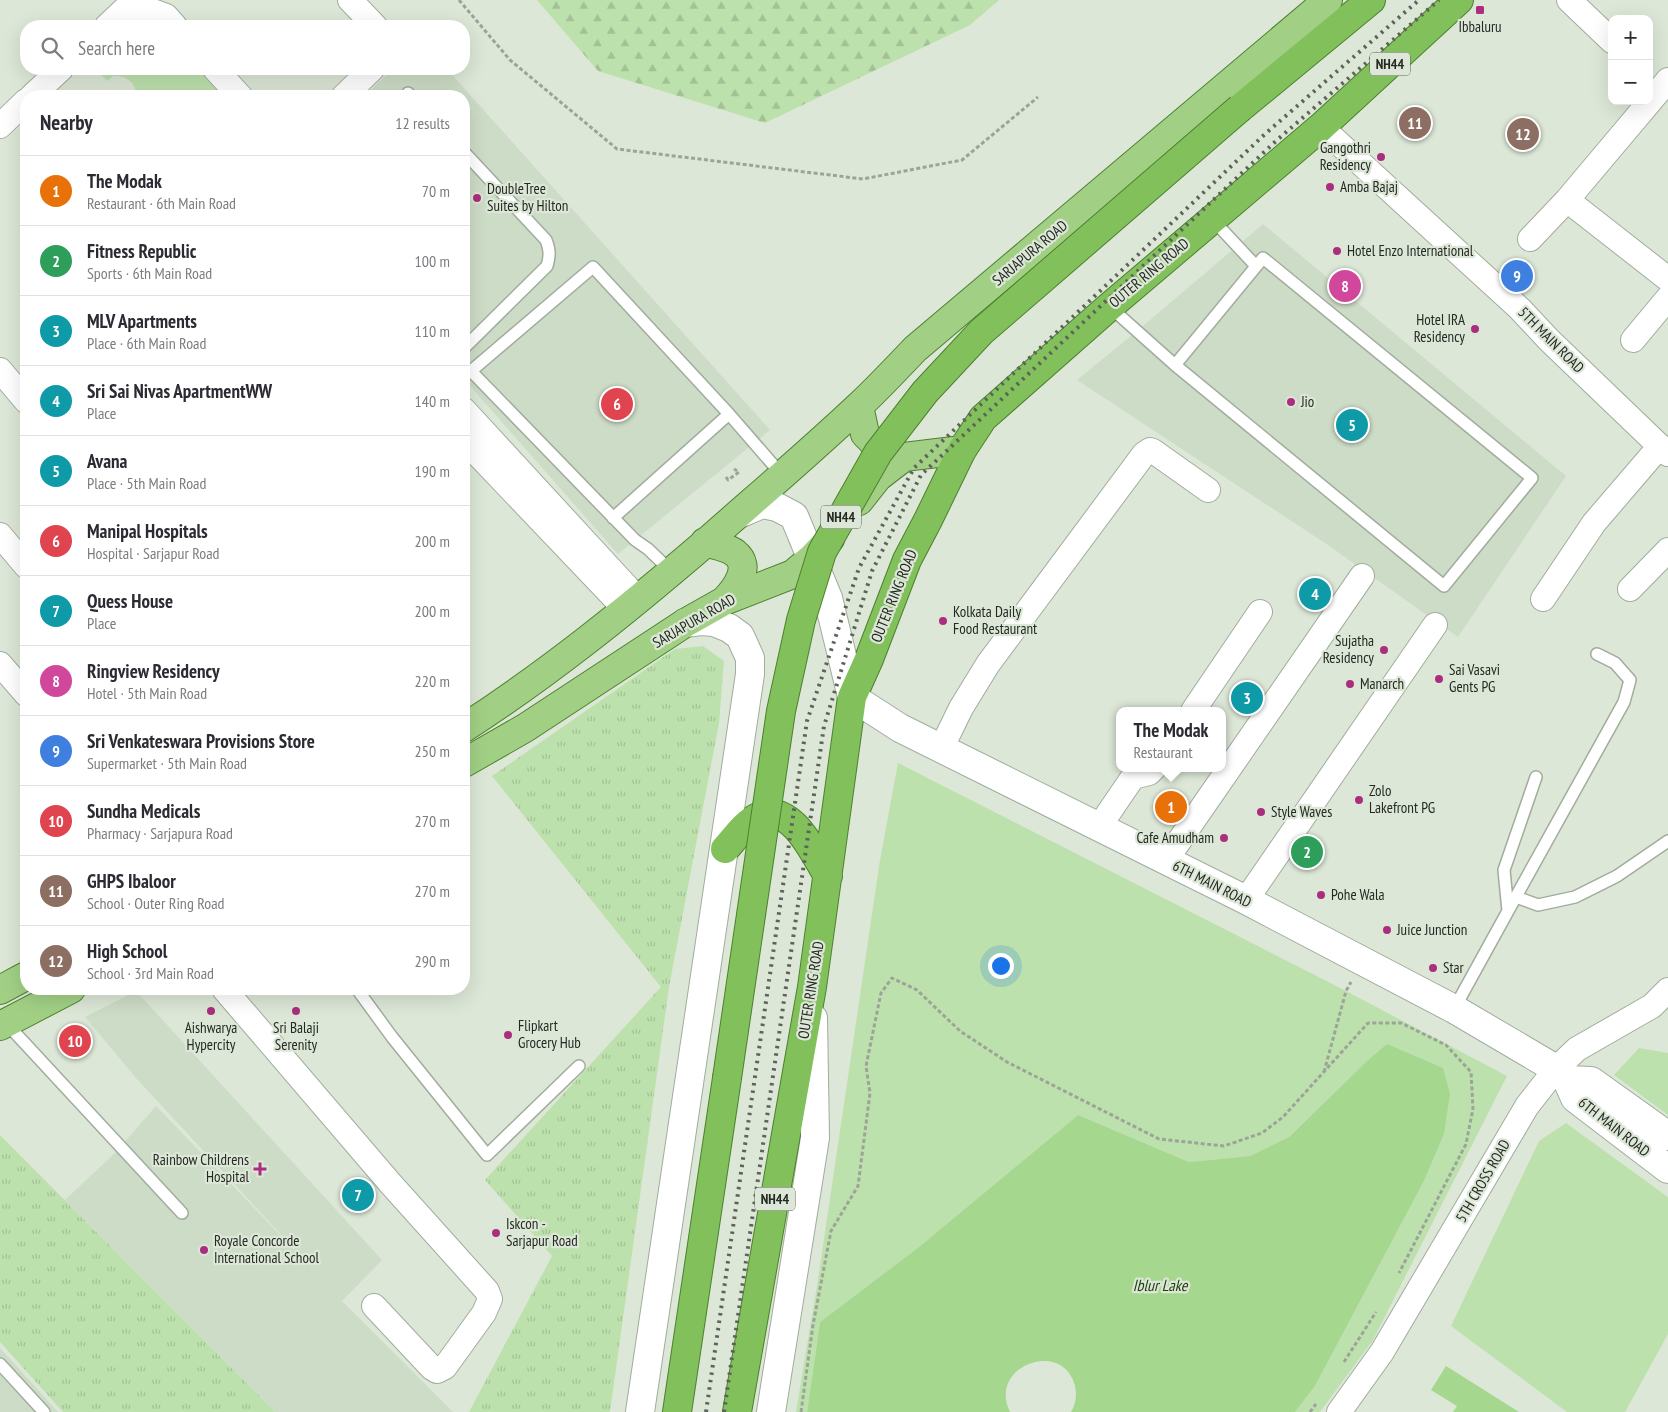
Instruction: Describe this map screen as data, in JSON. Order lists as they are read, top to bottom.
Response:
{
  "streets": {
    "highway": ["NH44", "OUTER RING ROAD"],
    "main road": ["SARJAPURA ROAD"],
    "street": ["5TH MAIN ROAD", "6TH MAIN ROAD", "5TH CROSS ROAD"]
  },
  "crossings": [
    ["OUTER RING ROAD", "5TH MAIN ROAD"],
    ["OUTER RING ROAD", "6TH MAIN ROAD"],
    ["6TH MAIN ROAD", "5TH CROSS ROAD"]
  ],
  "water": ["Iblur Lake"],
  "places": {
    "transit": ["Ibbaluru"],
    "other": [
      "Gangothri Residency",
      "Amba Bajaj",
      "DoubleTree Suites by Hilton",
      "Hotel Enzo International",
      "Hotel IRA Residency",
      "Jio",
      "Kolkata Daily Food Restaurant",
      "Sujatha Residency",
      "Sai Vasavi Gents PG",
      "Manarch",
      "Zolo Lakefront PG",
      "Style Waves",
      "Cafe Amudham",
      "Pohe Wala",
      "Juice Junction",
      "Star",
      "Aishwarya Hypercity",
      "Sri Balaji Serenity",
      "Flipkart Grocery Hub",
      "Iskcon - Sarjapur Road",
      "Royale Concorde International School"
    ],
    "health": ["Rainbow Childrens Hospital"]
  },
  "page": {
    "map_buttons": ["+", "−"],
    "search": "Search here",
    "heading": ["Nearby", "12 results"],
    "pins": [
      "11",
      "12",
      "9",
      "8",
      "6",
      "5",
      "4",
      "3",
      "1",
      "2",
      "10",
      "7"
    ],
    "list": [
      {
        "mark": "1",
        "name": "The Modak",
        "note": "Restaurant · 6th Main Road",
        "value": "70 m"
      },
      {
        "mark": "2",
        "name": "Fitness Republic",
        "note": "Sports · 6th Main Road",
        "value": "100 m"
      },
      {
        "mark": "3",
        "name": "MLV Apartments",
        "note": "Place · 6th Main Road",
        "value": "110 m"
      },
      {
        "mark": "4",
        "name": "Sri Sai Nivas ApartmentWW",
        "note": "Place",
        "value": "140 m"
      },
      {
        "mark": "5",
        "name": "Avana",
        "note": "Place · 5th Main Road",
        "value": "190 m"
      },
      {
        "mark": "6",
        "name": "Manipal Hospitals",
        "note": "Hospital · Sarjapur Road",
        "value": "200 m"
      },
      {
        "mark": "7",
        "name": "Quess House",
        "note": "Place",
        "value": "200 m"
      },
      {
        "mark": "8",
        "name": "Ringview Residency",
        "note": "Hotel · 5th Main Road",
        "value": "220 m"
      },
      {
        "mark": "9",
        "name": "Sri Venkateswara Provisions Store",
        "note": "Supermarket · 5th Main Road",
        "value": "250 m"
      },
      {
        "mark": "10",
        "name": "Sundha Medicals",
        "note": "Pharmacy · Sarjapura Road",
        "value": "270 m"
      },
      {
        "mark": "11",
        "name": "GHPS Ibaloor",
        "note": "School · Outer Ring Road",
        "value": "270 m"
      },
      {
        "mark": "12",
        "name": "High School",
        "note": "School · 3rd Main Road",
        "value": "290 m"
      }
    ],
    "popup": ["The Modak", "Restaurant"]
  }
}
